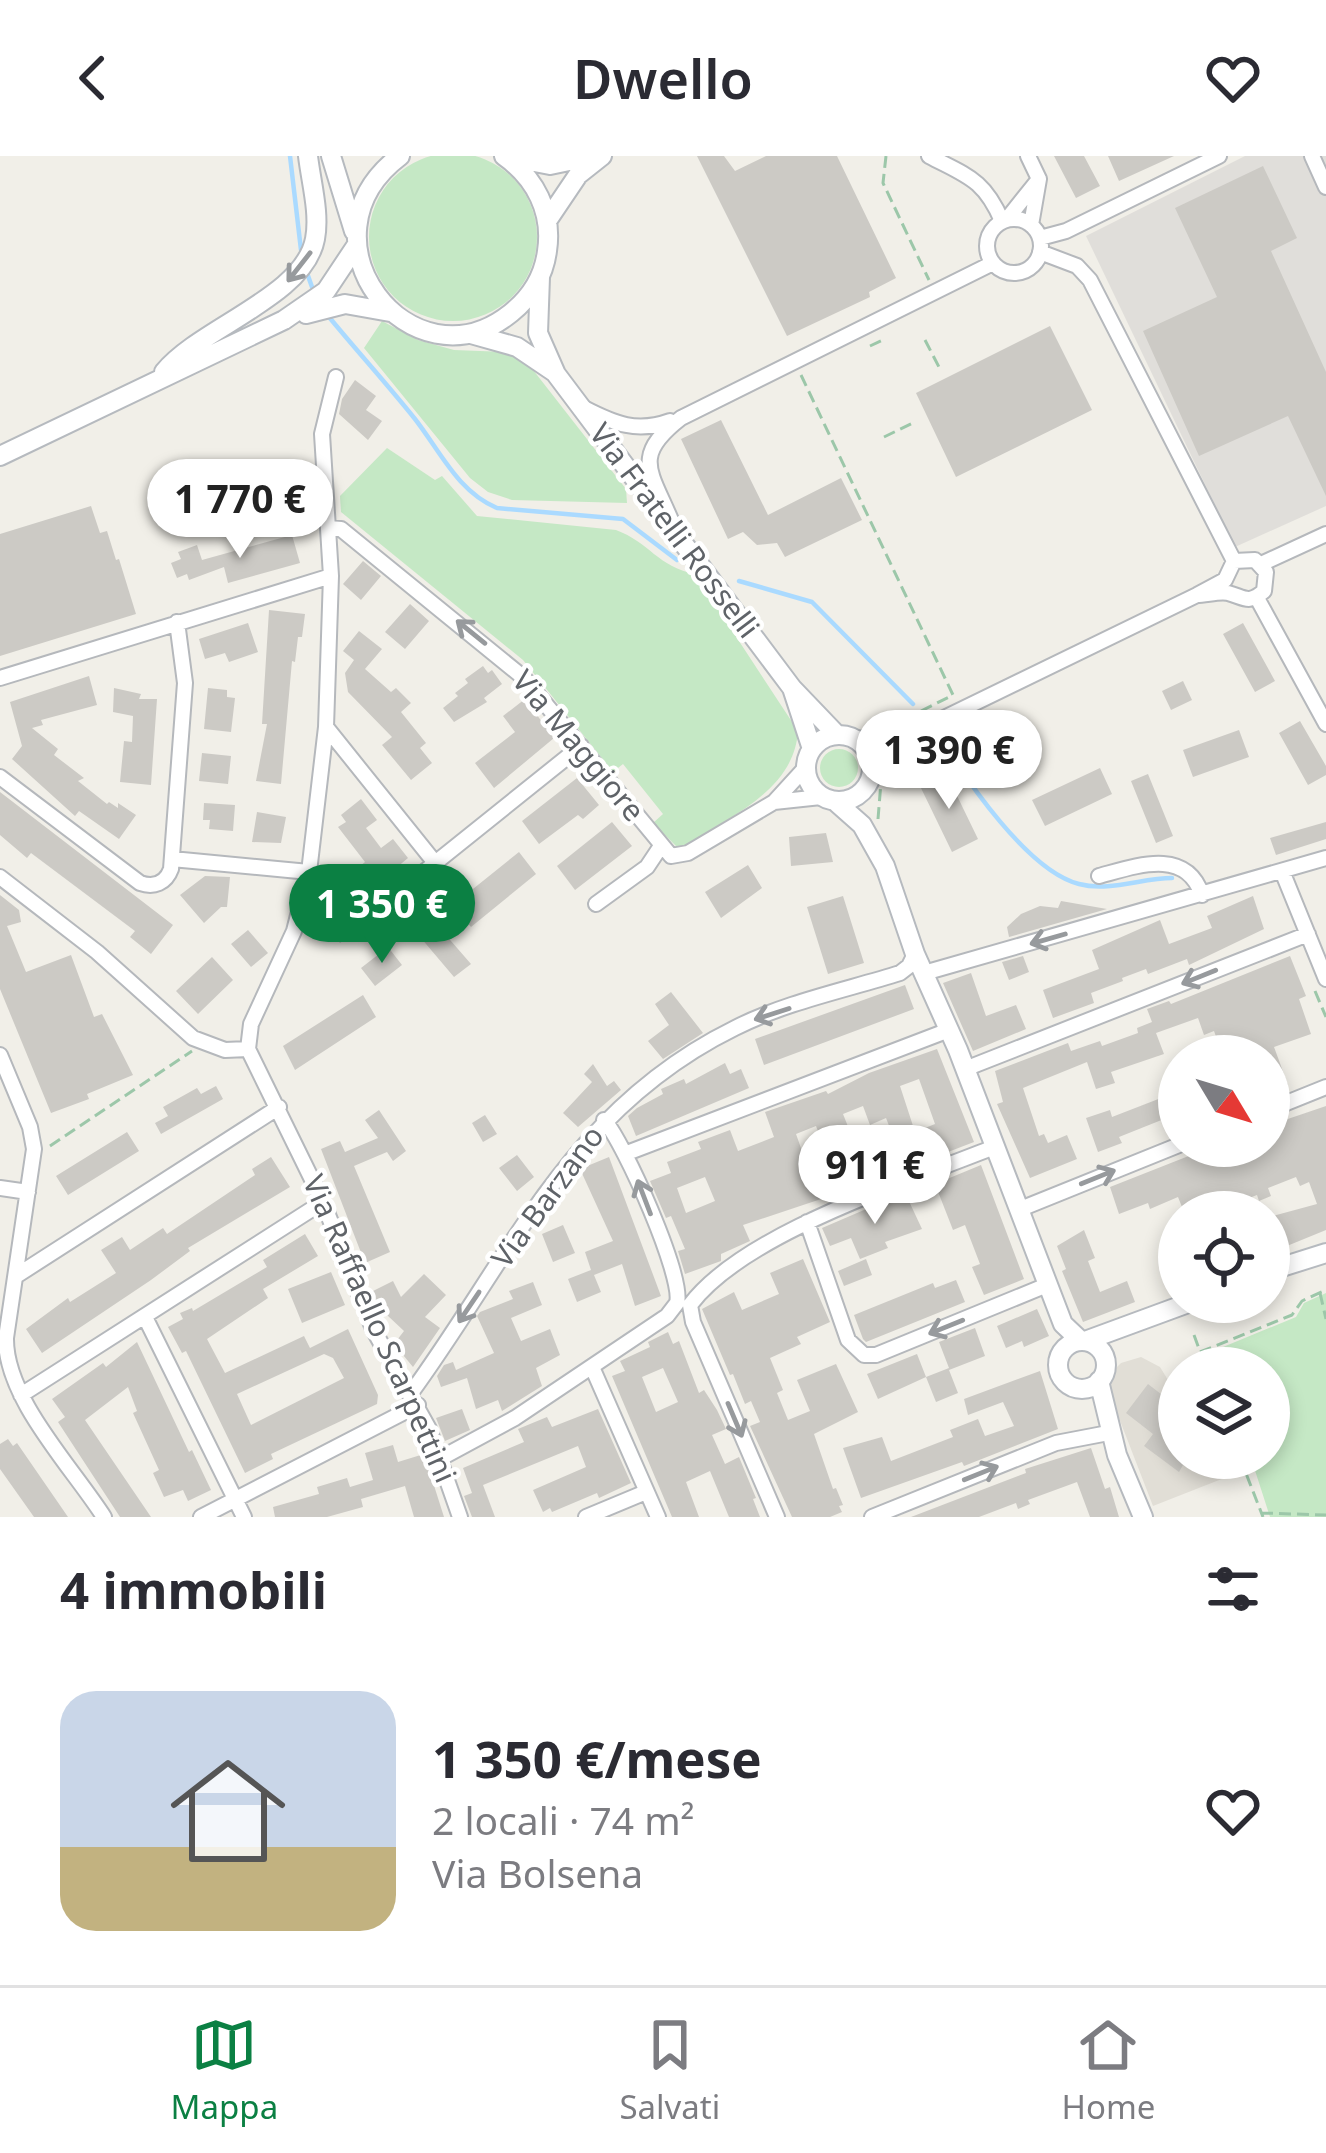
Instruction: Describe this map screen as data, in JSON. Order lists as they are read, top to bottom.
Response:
{
  "streets": {
    "street": [
      "Via Fratelli Rosselli",
      "Via Maggiore",
      "Via Barzano",
      "Via Raffaello Scarpettini"
    ]
  },
  "crossings": [
    ["Via Barzano", "Via Raffaello Scarpettini"]
  ],
  "one_way": ["Via Maggiore"],
  "north": "bottom right",
  "page": {
    "header": "Dwello",
    "price": [
      "1 770 €",
      "1 390 €",
      "1 350 €",
      "911 €"
    ],
    "heading": "4 immobili",
    "list": [
      {
        "name": "1 350 €/mese",
        "note": "2 locali · 74 m² · Via Bolsena"
      }
    ],
    "tabs": ["Mappa", "Salvati", "Home"]
  }
}
